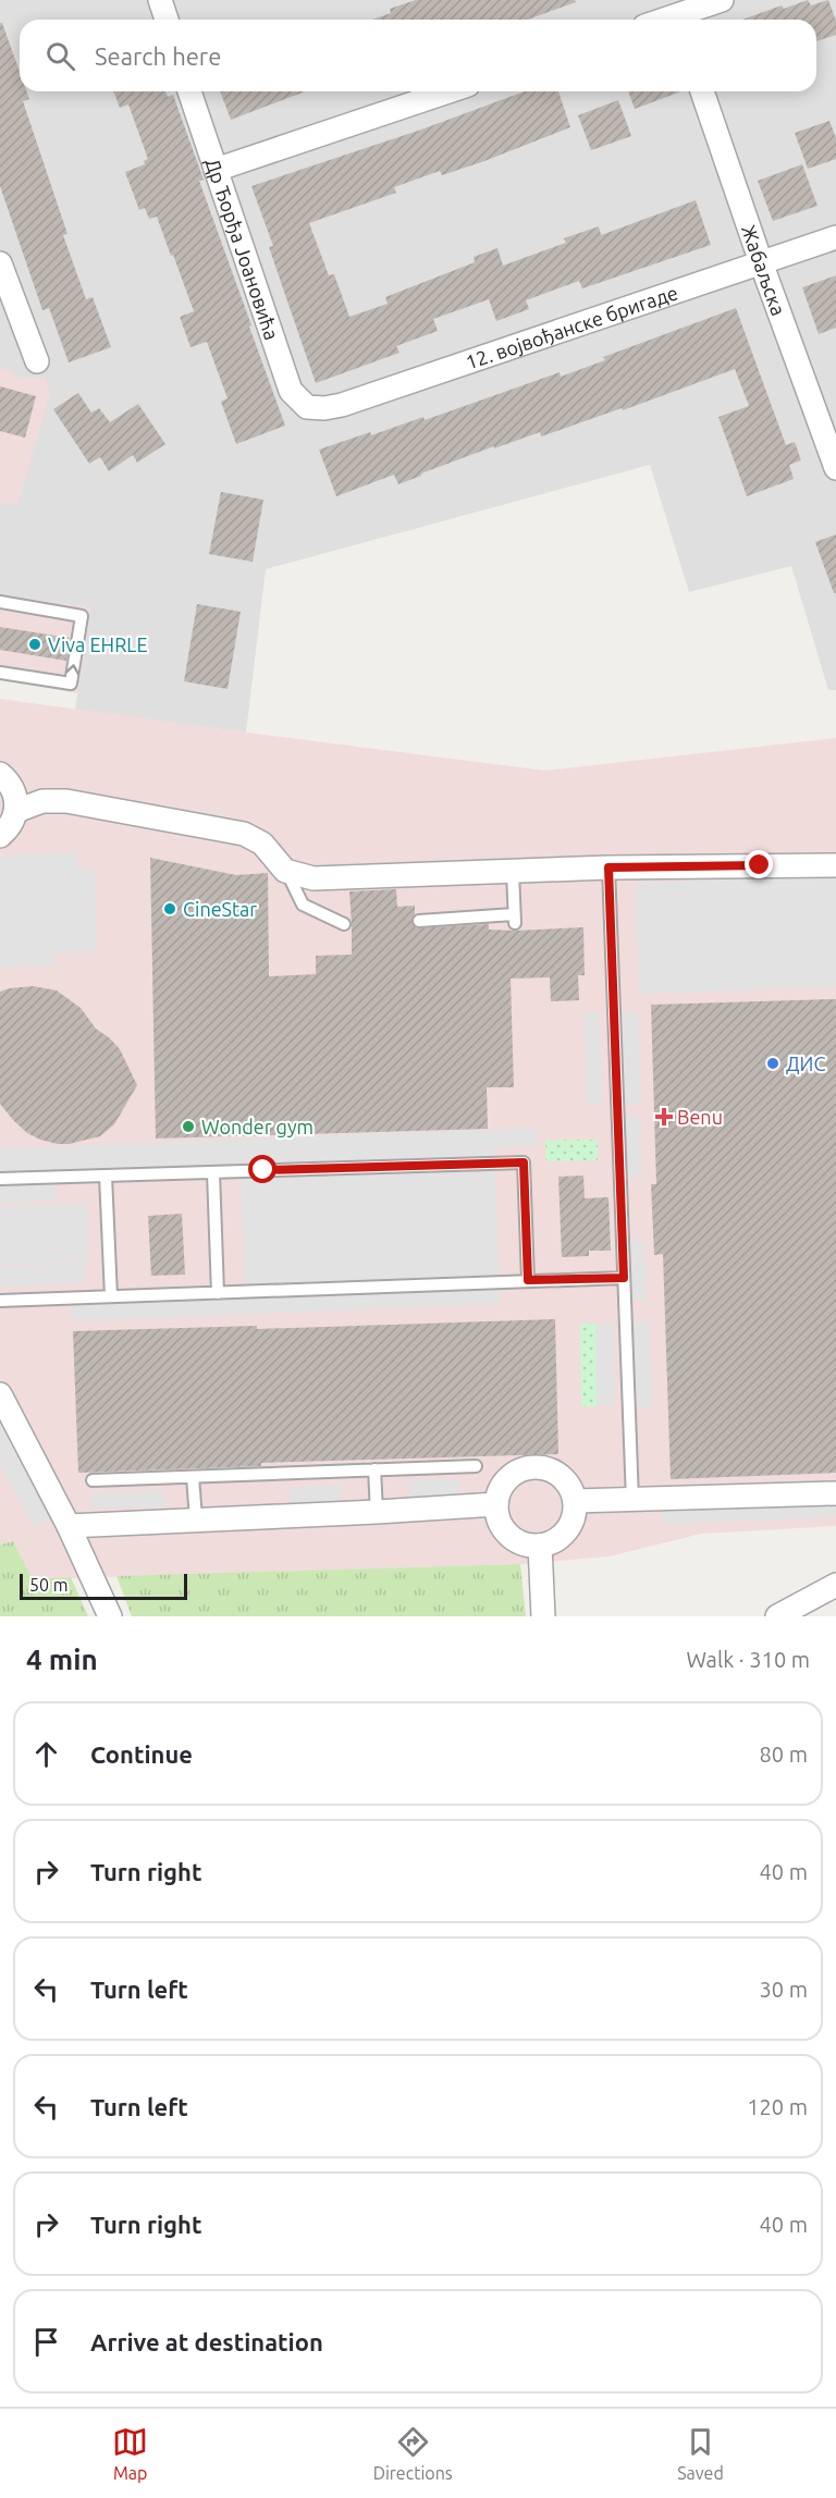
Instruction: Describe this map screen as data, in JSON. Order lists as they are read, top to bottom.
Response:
{
  "streets": {
    "street": ["Др Ђорђа Јоановића", "Жабаљска", "12. војвођанске бригаде"]
  },
  "crossings": [
    ["Др Ђорђа Јоановића", "12. војвођанске бригаде"],
    ["Жабаљска", "12. војвођанске бригаде"]
  ],
  "places": {
    "other": [
      "Viva EHRLE",
      "CineStar",
      "ДИС",
      "Wonder gym"
    ],
    "health": ["Benu"]
  },
  "scale_bar": "50 m",
  "page": {
    "search": "Search here",
    "scale": "50 m",
    "heading": ["4 min", "Walk · 310 m"],
    "list": [
      ["Continue", "80 m"],
      ["Turn right", "40 m"],
      ["Turn left", "30 m"],
      ["Turn left", "120 m"],
      ["Turn right", "40 m"],
      "Arrive at destination"
    ],
    "nav": ["Map", "Directions", "Saved"]
  }
}
